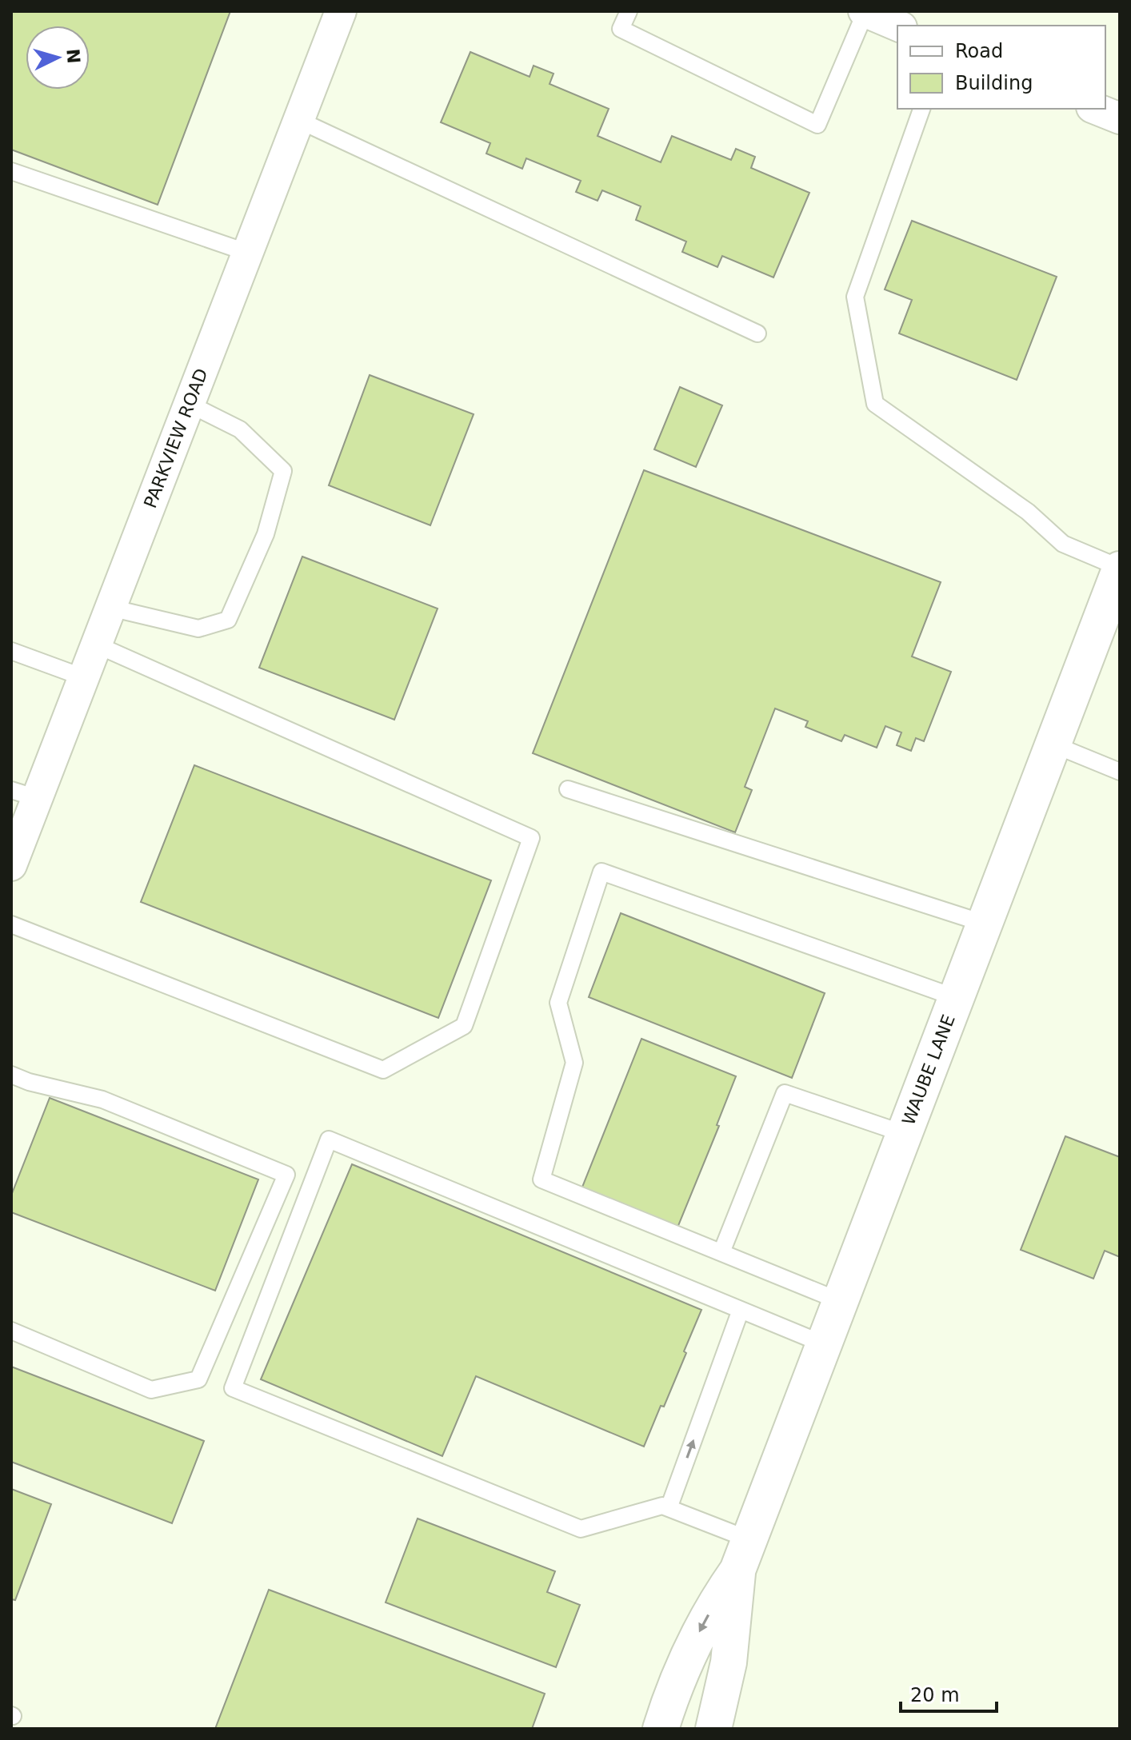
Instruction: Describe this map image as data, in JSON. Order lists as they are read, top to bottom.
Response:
{
  "streets": {
    "main road": ["WAUBE LANE"],
    "street": ["PARKVIEW ROAD"]
  },
  "legend": ["Road", "Building"],
  "scale_bar": "20 m",
  "north": "right"
}
